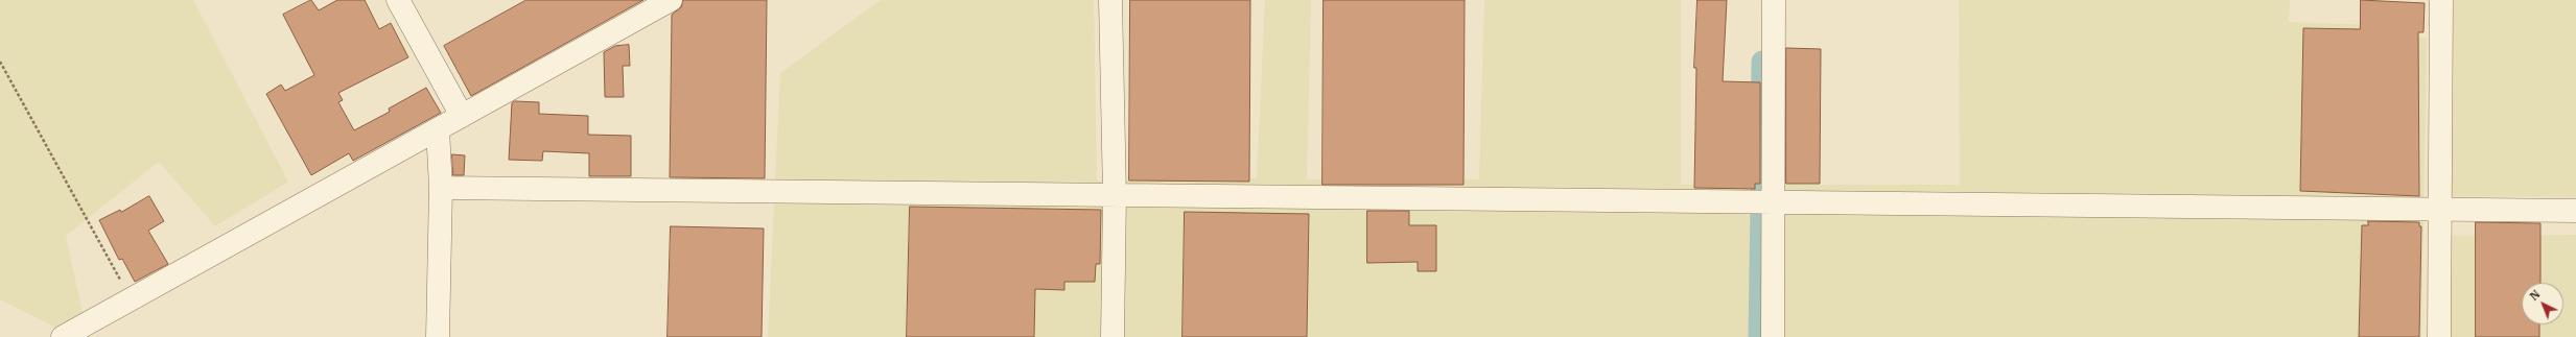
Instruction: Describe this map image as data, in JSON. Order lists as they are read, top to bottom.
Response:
{
  "north": "top left"
}
